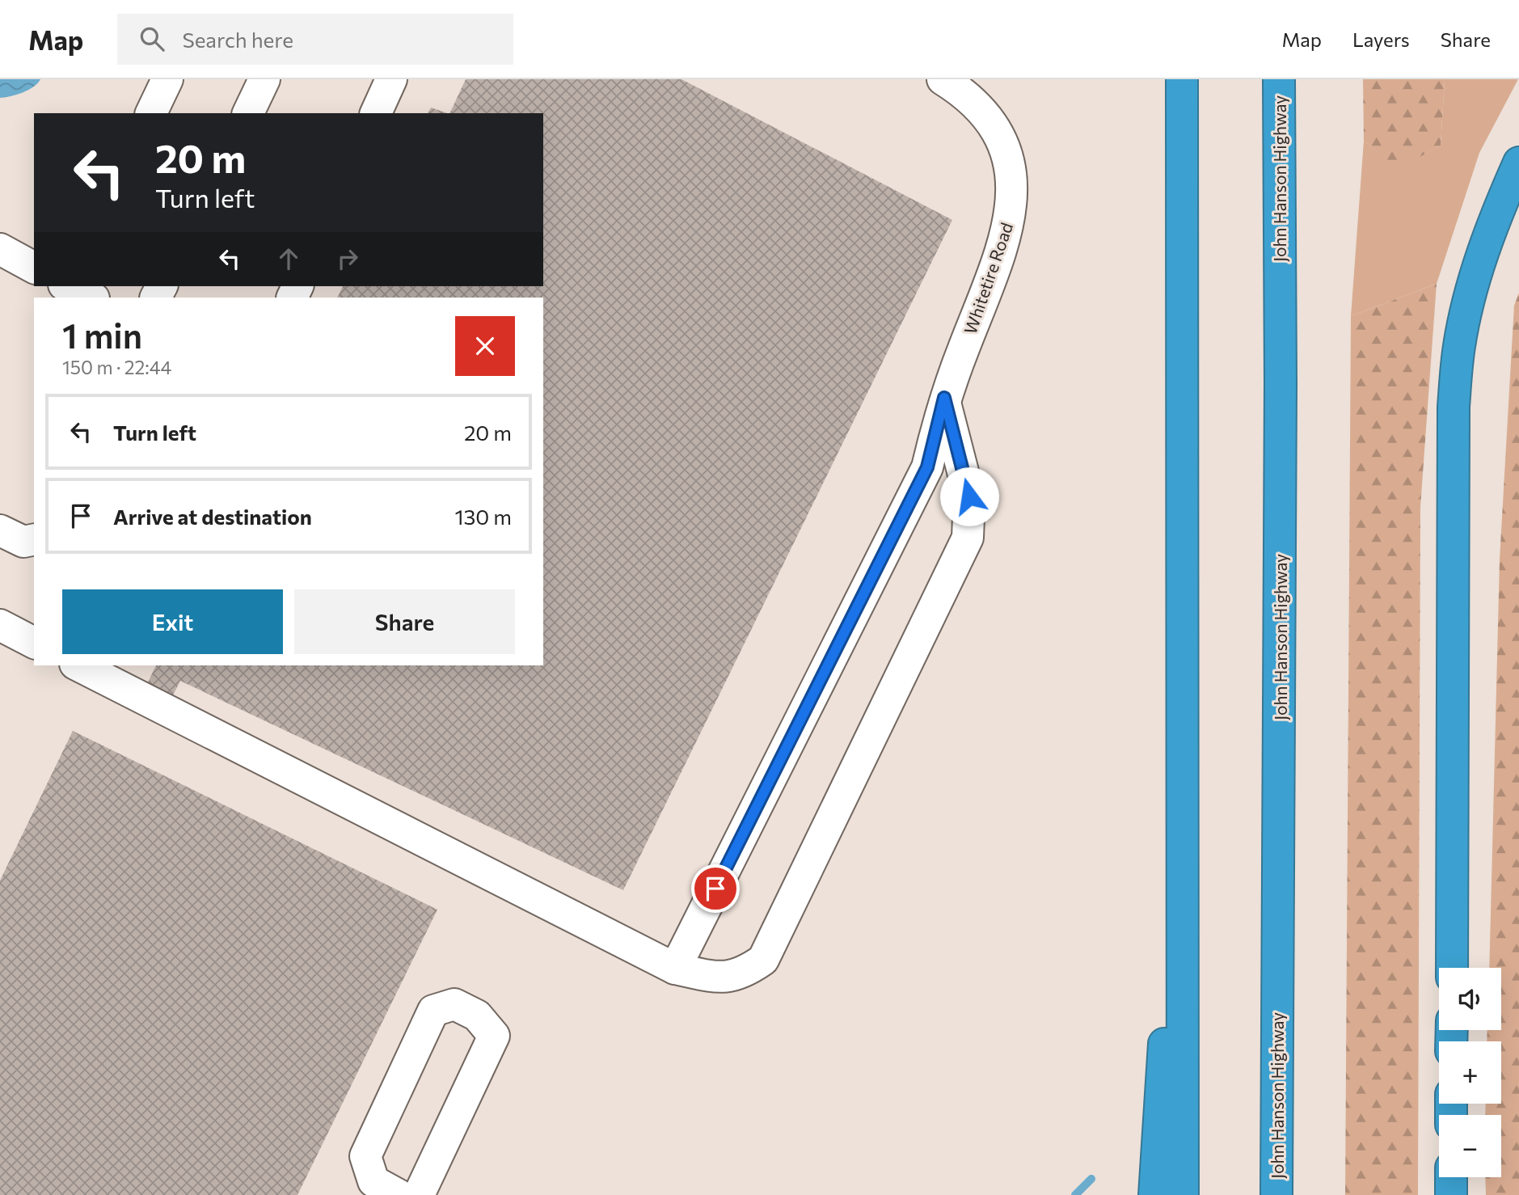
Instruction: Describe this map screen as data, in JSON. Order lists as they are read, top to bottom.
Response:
{
  "streets": {
    "highway": ["John Hanson Highway"],
    "street": ["Whitetire Road"]
  },
  "page": {
    "header": "Map",
    "search": "Search here",
    "nav": ["Map", "Layers", "Share"],
    "turn": ["20 m", "Turn left"],
    "heading": ["1 min", "150 m · 22:44"],
    "list": [
      {
        "name": "Turn left",
        "value": "20 m"
      },
      {
        "name": "Arrive at destination",
        "value": "130 m"
      }
    ],
    "buttons": ["Exit", "Share"],
    "map_buttons": ["+", "−"]
  }
}
